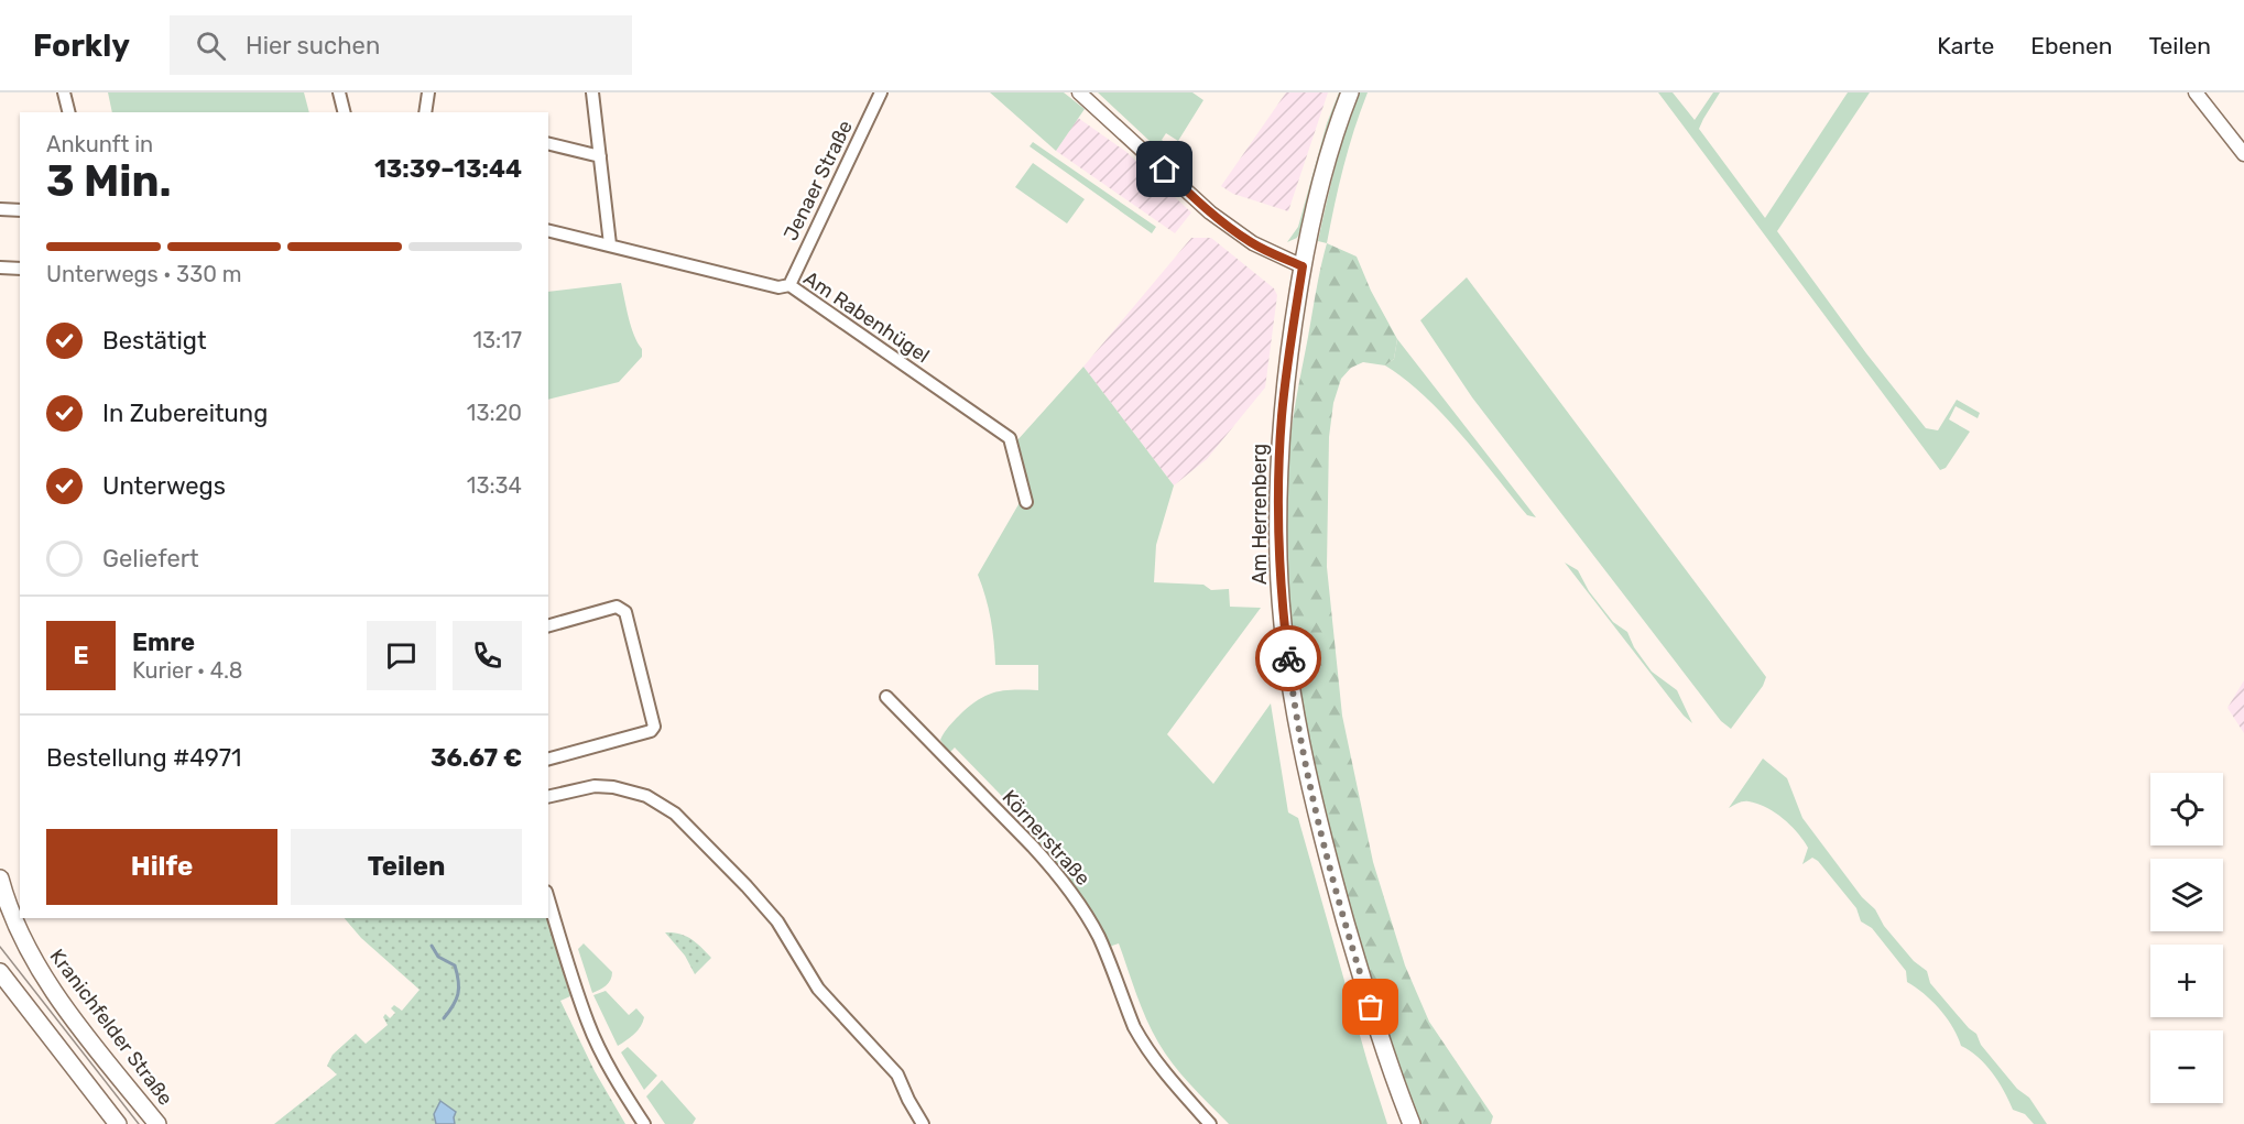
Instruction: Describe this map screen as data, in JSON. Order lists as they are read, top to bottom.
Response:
{
  "streets": {
    "main road": ["Am Herrenberg", "Kranichfelder Straße"],
    "street": ["Jenaer Straße", "Am Rabenhügel", "Körnerstraße"]
  },
  "crossings": [
    ["Jenaer Straße", "Am Rabenhügel"]
  ],
  "page": {
    "header": "Forkly",
    "search": "Hier suchen",
    "nav": ["Karte", "Ebenen", "Teilen"],
    "heading": ["3 Min.", "Ankunft in", "13:39–13:44"],
    "panel": [
      "Emre",
      "Kurier · 4.8",
      "Bestellung #4971",
      "36.67 €"
    ],
    "bar": "Unterwegs · 330 m",
    "list": [
      ["Bestätigt", "13:17"],
      ["In Zubereitung", "13:20"],
      ["Unterwegs", "13:34"],
      "Geliefert"
    ],
    "round": "E",
    "map_buttons": ["+", "−"],
    "buttons": ["Hilfe", "Teilen"]
  }
}
